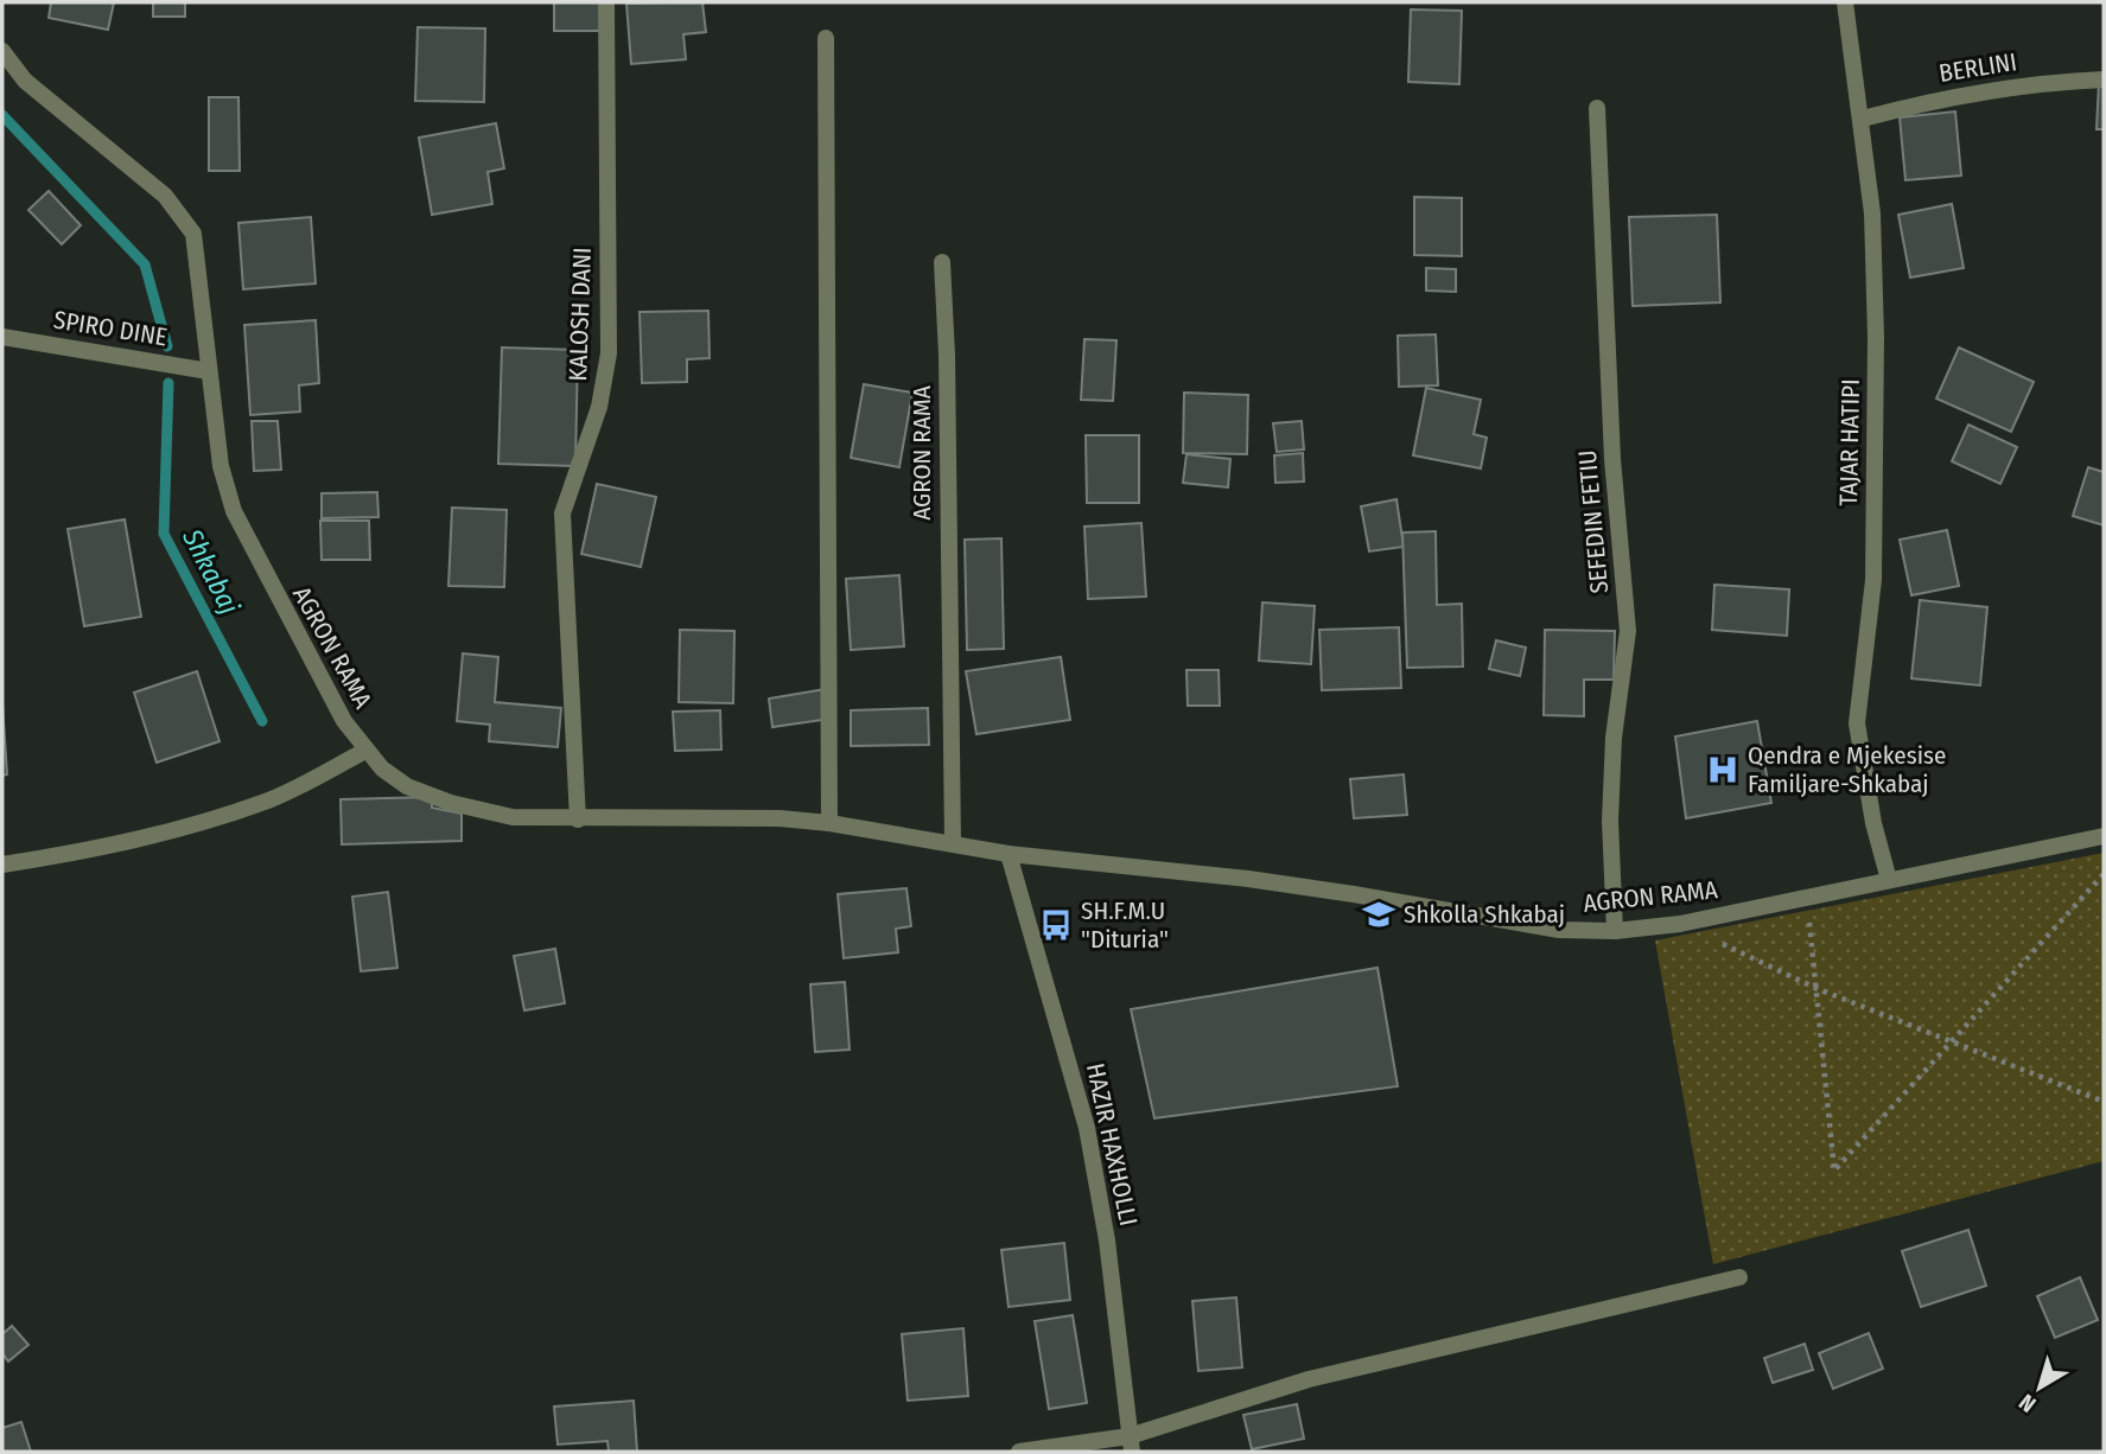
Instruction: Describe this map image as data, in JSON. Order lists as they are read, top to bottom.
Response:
{
  "streets": {
    "street": [
      "BERLINI",
      "KALOSH DANI",
      "SPIRO DINE",
      "TAJAR HATIPI",
      "AGRON RAMA",
      "SEFEDIN FETIU",
      "HAZIR HAXHOLLI"
    ]
  },
  "crossings": [
    ["BERLINI", "TAJAR HATIPI"],
    ["KALOSH DANI", "AGRON RAMA"],
    ["SPIRO DINE", "AGRON RAMA"],
    ["TAJAR HATIPI", "AGRON RAMA"],
    ["AGRON RAMA", "SEFEDIN FETIU"],
    ["AGRON RAMA", "HAZIR HAXHOLLI"]
  ],
  "water": ["Shkabaj"],
  "places": {
    "hospital": ["Qendra e Mjekesise Familjare-Shkabaj"],
    "school or university": ["Shkolla Shkabaj"],
    "bus stop": ["SH.F.M.U \"Dituria\""]
  },
  "north": "bottom left"
}
